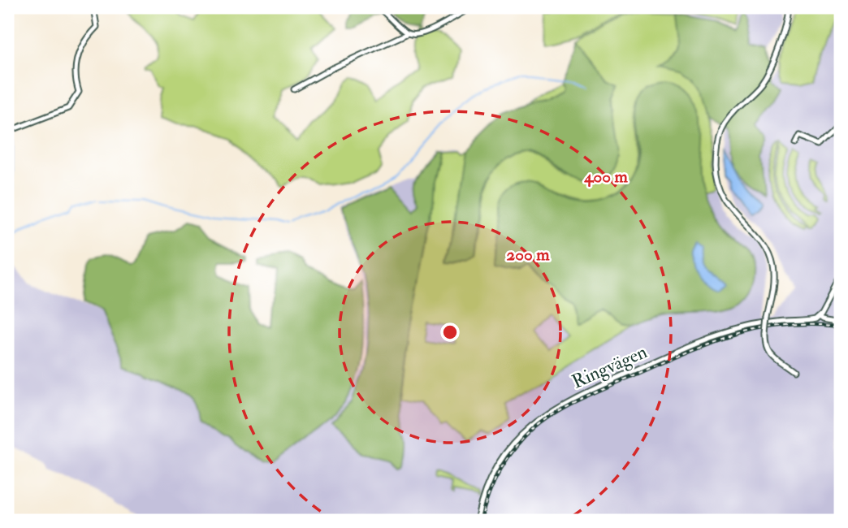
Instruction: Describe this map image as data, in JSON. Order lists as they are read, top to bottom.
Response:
{
  "streets": {
    "street": ["Ringvägen"]
  },
  "rings": ["400 m", "200 m"]
}
